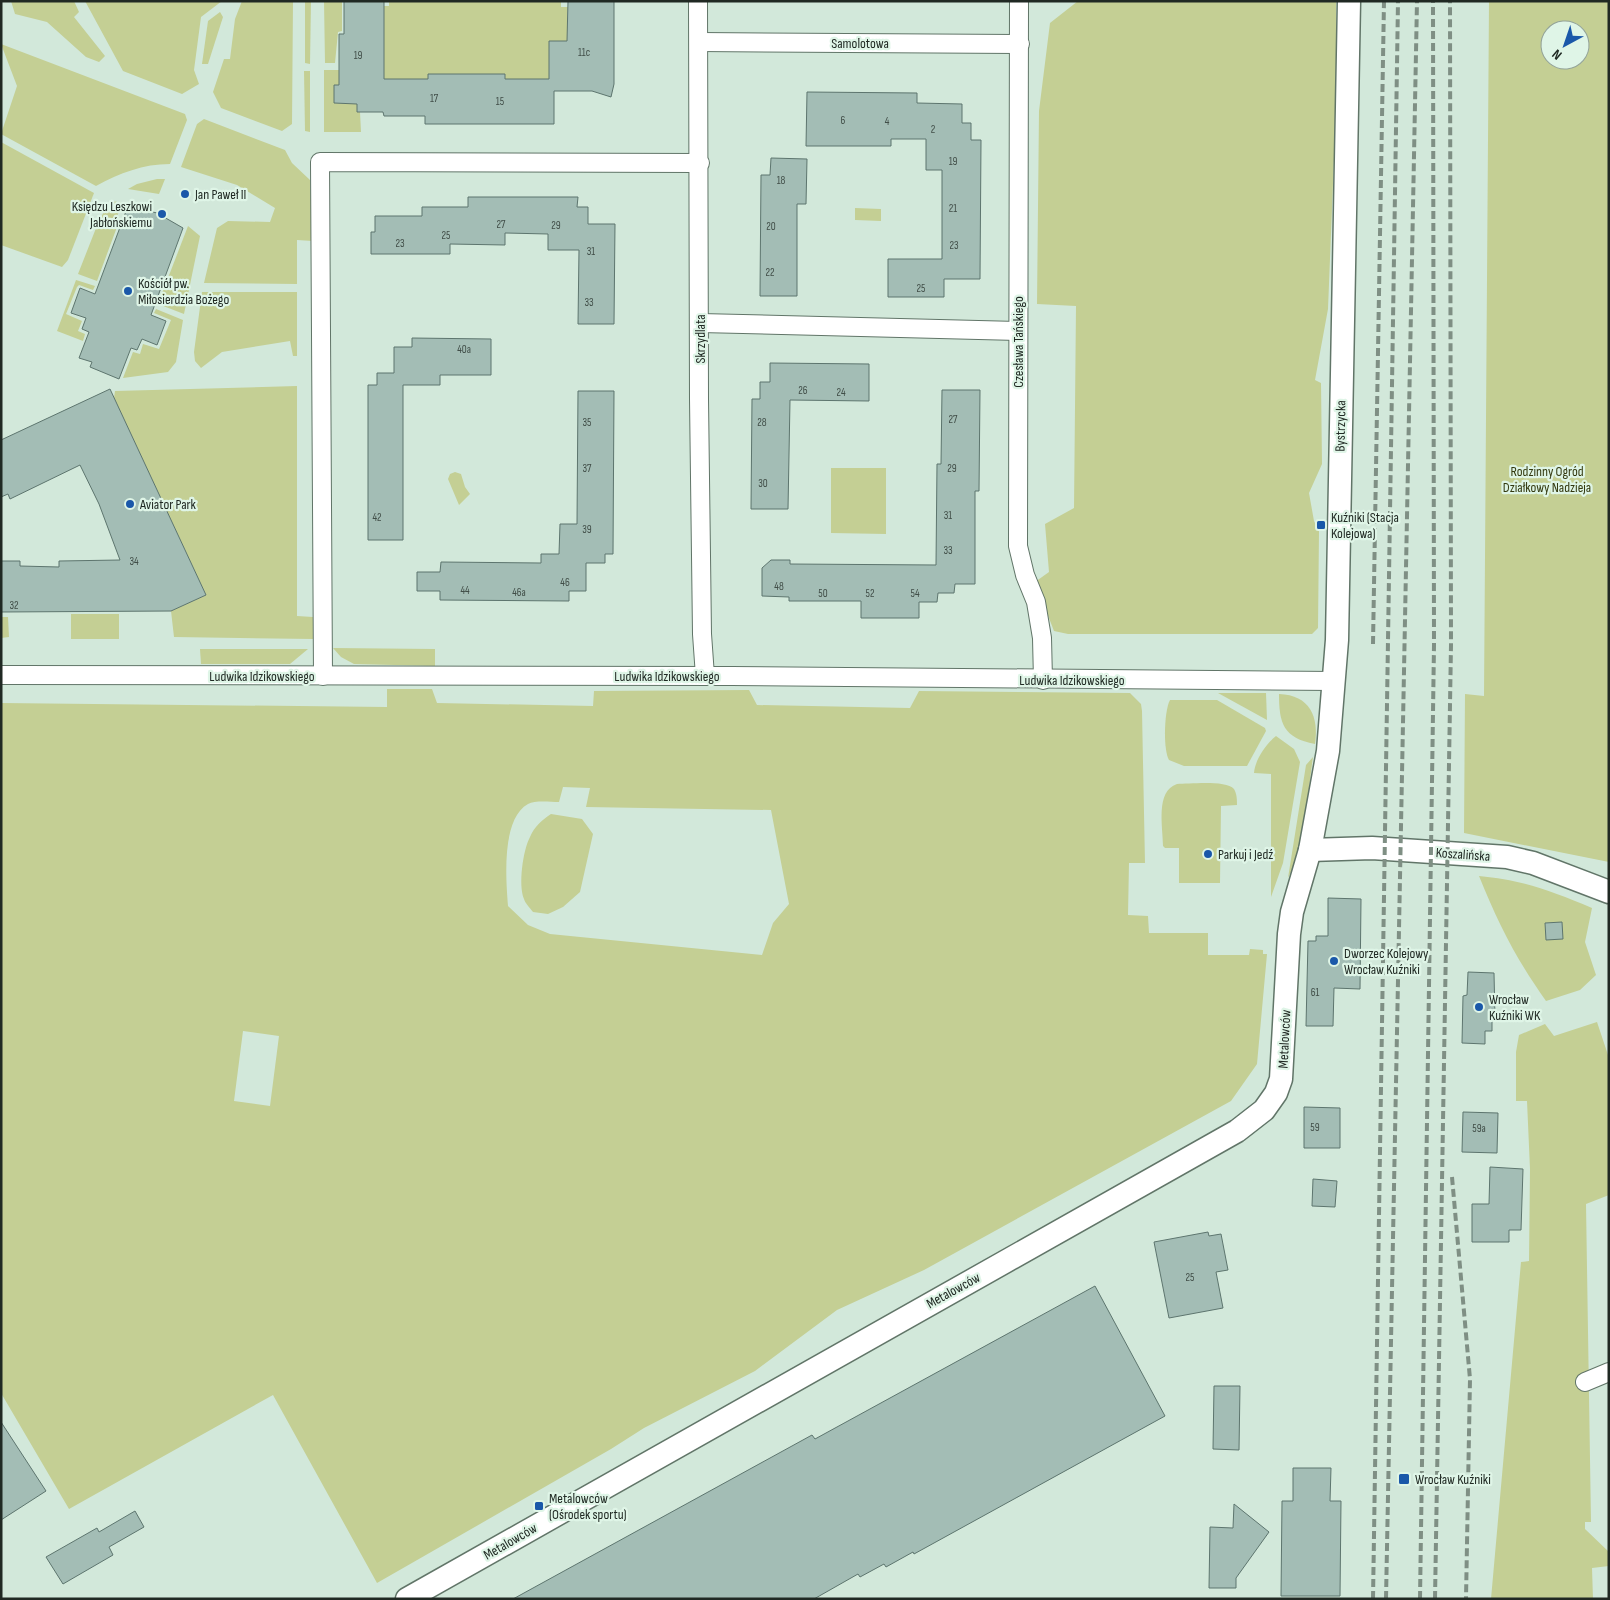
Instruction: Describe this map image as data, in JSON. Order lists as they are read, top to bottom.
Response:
{
  "streets": {
    "street": [
      "Samolotowa",
      "Skrzydlata",
      "Czesława Tańskiego",
      "Bystrzycka",
      "Ludwika Idzikowskiego",
      "Koszalińska",
      "Metalowców"
    ]
  },
  "crossings": [
    ["Samolotowa", "Skrzydlata"],
    ["Samolotowa", "Czesława Tańskiego"],
    ["Skrzydlata", "Ludwika Idzikowskiego"],
    ["Czesława Tańskiego", "Ludwika Idzikowskiego"],
    ["Bystrzycka", "Ludwika Idzikowskiego"],
    ["Bystrzycka", "Koszalińska"],
    ["Bystrzycka", "Metalowców"],
    ["Koszalińska", "Metalowców"]
  ],
  "parks": ["Rodzinny Ogród Działkowy Nadzieja"],
  "places": {
    "other": [
      "Jan Paweł II",
      "Księdzu Leszkowi Jabłońskiemu",
      "Kościół pw. Miłosierdzia Bożego",
      "Aviator Park",
      "Parkuj i Jedź",
      "Dworzec Kolejowy Wrocław Kuźniki",
      "Wrocław Kuźniki WK"
    ],
    "transit": ["Kuźniki (Stacja Kolejowa)", "Wrocław Kuźniki", "Metalowców (Ośrodek sportu)"]
  },
  "house_numbers": [
    "11c",
    "19",
    "17",
    "15",
    "6",
    "4",
    "2",
    "19",
    "18",
    "21",
    "27",
    "29",
    "20",
    "25",
    "23",
    "23",
    "31",
    "22",
    "25",
    "33",
    "40a",
    "26",
    "24",
    "27",
    "35",
    "28",
    "37",
    "29",
    "30",
    "31",
    "42",
    "39",
    "33",
    "34",
    "46",
    "48",
    "44",
    "46a",
    "50",
    "52",
    "54",
    "32",
    "61",
    "59",
    "59a",
    "25"
  ],
  "north": "bottom left"
}
